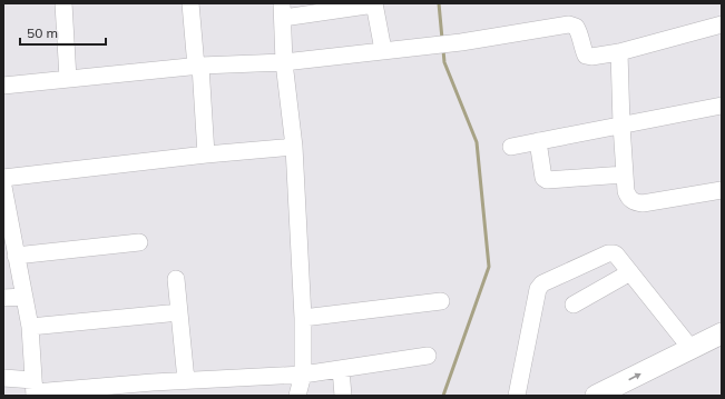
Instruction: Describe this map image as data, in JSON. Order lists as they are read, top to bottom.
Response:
{
  "scale_bar": "50 m"
}
